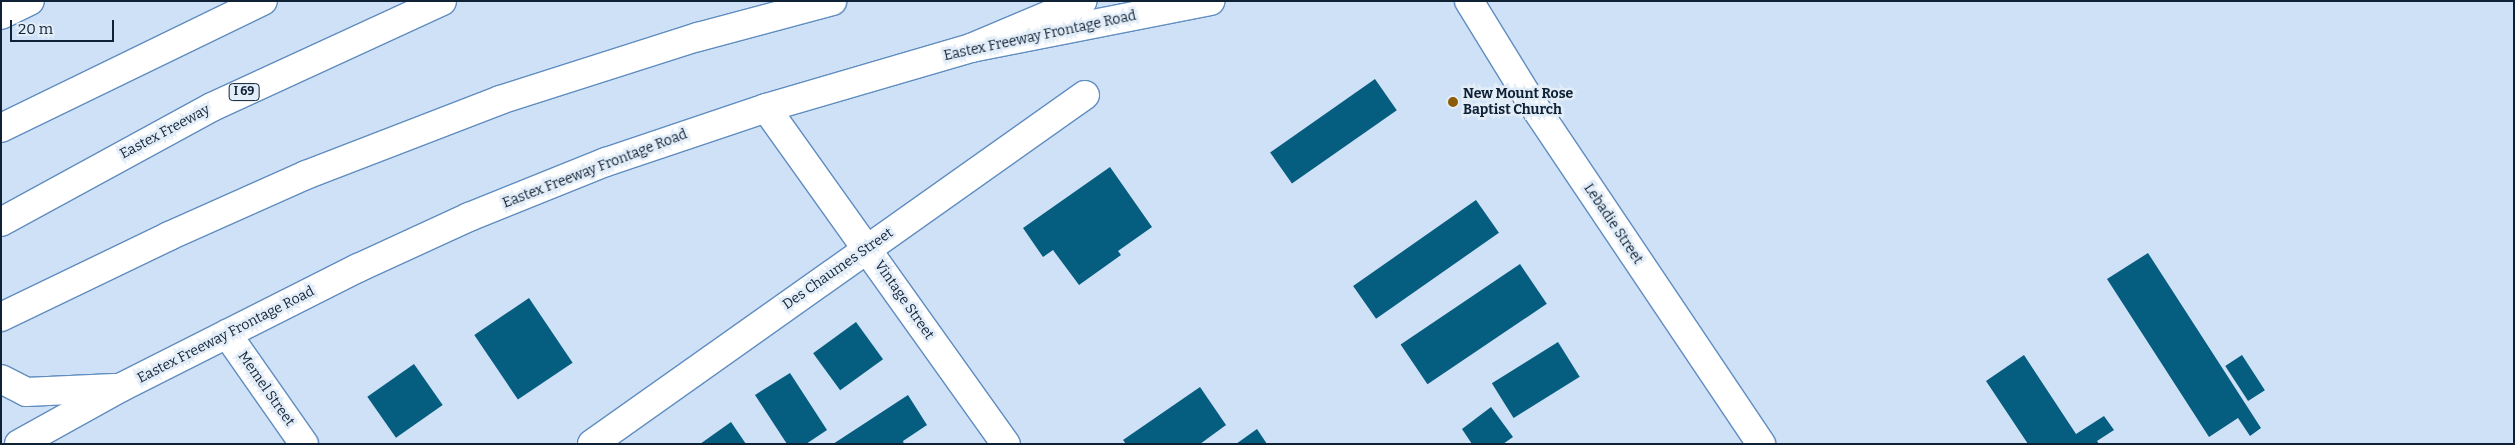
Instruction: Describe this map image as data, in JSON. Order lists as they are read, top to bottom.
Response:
{
  "streets": {
    "main road": [
      "Eastex Freeway Frontage Road",
      "I 69",
      "Eastex Freeway",
      "Lebadie Street",
      "Des Chaumes Street",
      "Vintage Street",
      "Memel Street"
    ]
  },
  "crossings": [
    ["Eastex Freeway Frontage Road", "Vintage Street"],
    ["Eastex Freeway Frontage Road", "Memel Street"],
    ["Des Chaumes Street", "Vintage Street"]
  ],
  "places": ["New Mount Rose Baptist Church"],
  "scale_bar": "20 m"
}
